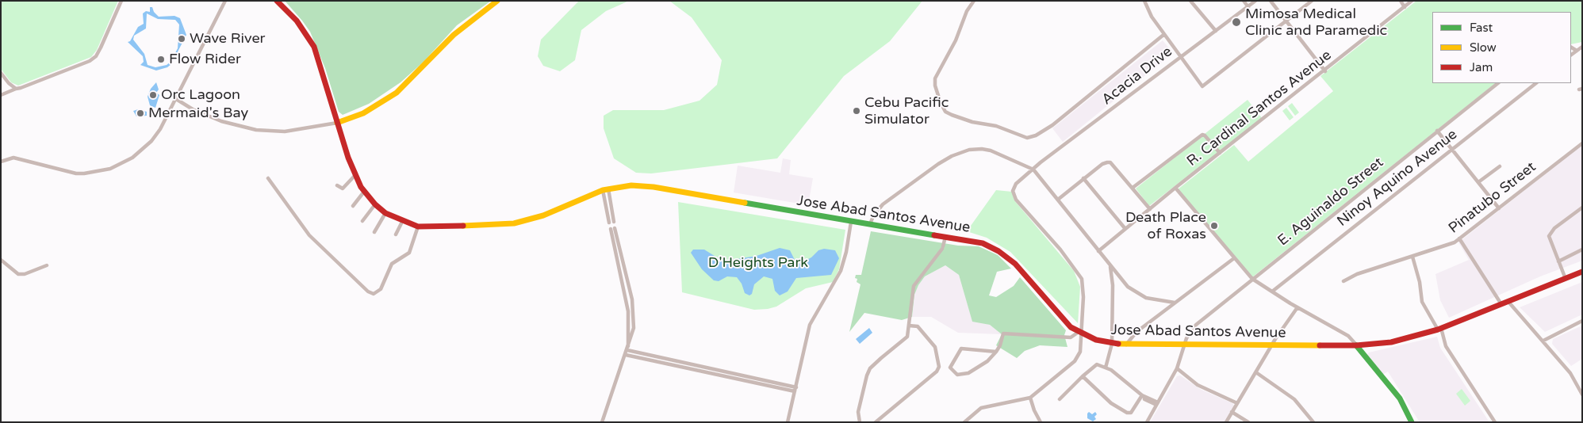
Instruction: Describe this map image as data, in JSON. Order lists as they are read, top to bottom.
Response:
{
  "streets": {
    "main road": ["Jose Abad Santos Avenue"],
    "street": [
      "Acacia Drive",
      "R. Cardinal Santos Avenue",
      "Ninoy Aquino Avenue",
      "Pinatubo Street",
      "E. Aguinaldo Street"
    ]
  },
  "crossings": [
    ["Acacia Drive", "Jose Abad Santos Avenue"],
    ["E. Aguinaldo Street", "Jose Abad Santos Avenue"]
  ],
  "parks": ["D'Heights Park"],
  "places": [
    "Mimosa Medical Clinic and Paramedic",
    "Wave River",
    "Flow Rider",
    "Orc Lagoon",
    "Cebu Pacific Simulator",
    "Mermaid's Bay",
    "Death Place of Roxas"
  ],
  "legend": ["Fast", "Slow", "Jam"]
}
